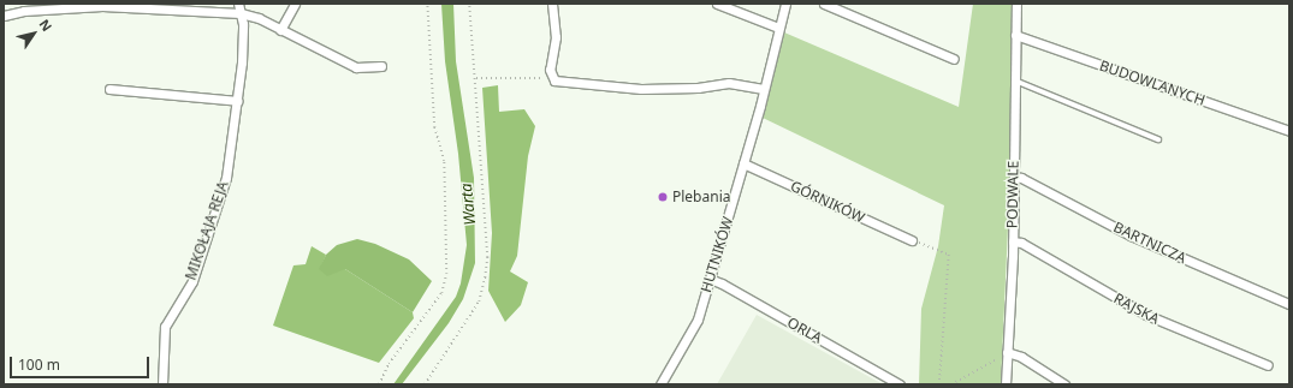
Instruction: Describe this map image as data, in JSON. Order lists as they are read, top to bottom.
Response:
{
  "streets": {
    "street": [
      "BUDOWLANYCH",
      "PODWALE",
      "GÓRNIKÓW",
      "MIKOŁAJA REJA",
      "BARTNICZA",
      "HUTNIKÓW",
      "RAJSKA",
      "ORLA"
    ]
  },
  "crossings": [
    ["BUDOWLANYCH", "PODWALE"],
    ["PODWALE", "BARTNICZA"],
    ["PODWALE", "RAJSKA"],
    ["GÓRNIKÓW", "HUTNIKÓW"],
    ["HUTNIKÓW", "ORLA"]
  ],
  "water": ["Warta"],
  "places": ["Plebania"],
  "scale_bar": "100 m",
  "north": "top right"
}
